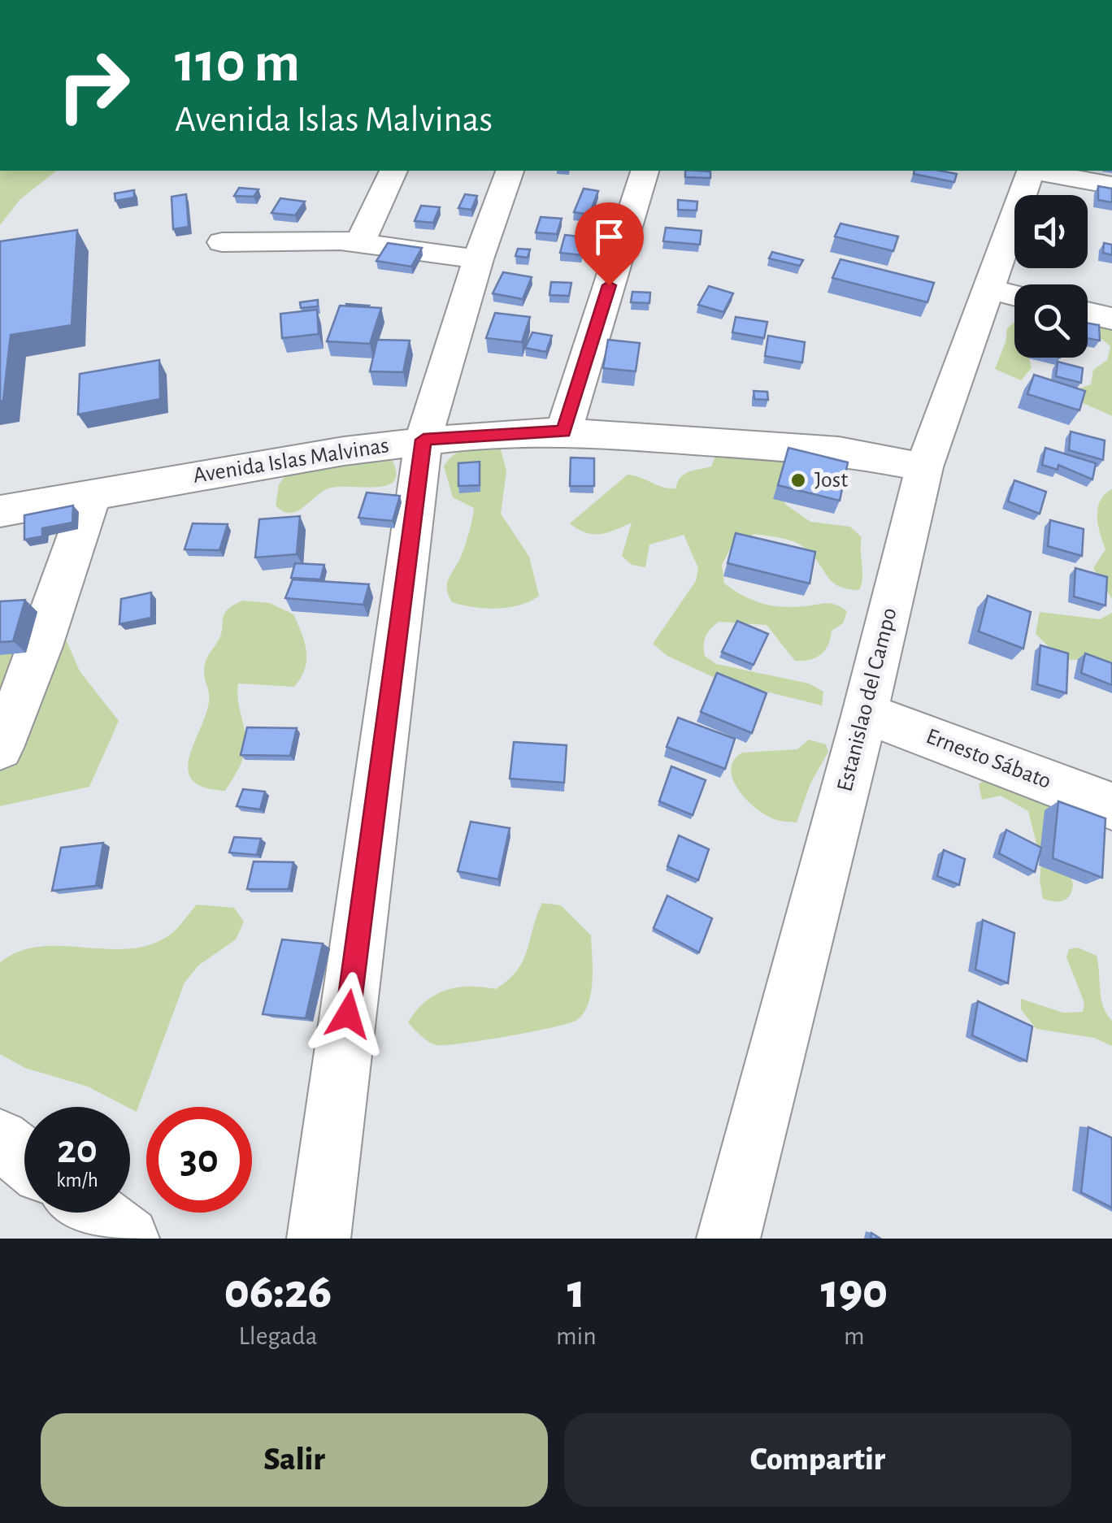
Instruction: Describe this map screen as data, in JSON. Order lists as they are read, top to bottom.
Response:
{
  "streets": {
    "street": ["Avenida Islas Malvinas", "Estanislao del Campo", "Ernesto Sábato"]
  },
  "crossings": [
    ["Avenida Islas Malvinas", "Estanislao del Campo"],
    ["Estanislao del Campo", "Ernesto Sábato"]
  ],
  "places": ["Jost"],
  "page": {
    "turn": ["110 m", "Avenida Islas Malvinas"],
    "speed": "20 km/h",
    "limit": "30",
    "eta": [
      "06:26",
      "Llegada",
      "1",
      "min",
      "190",
      "m"
    ],
    "buttons": ["Salir", "Compartir"]
  }
}
